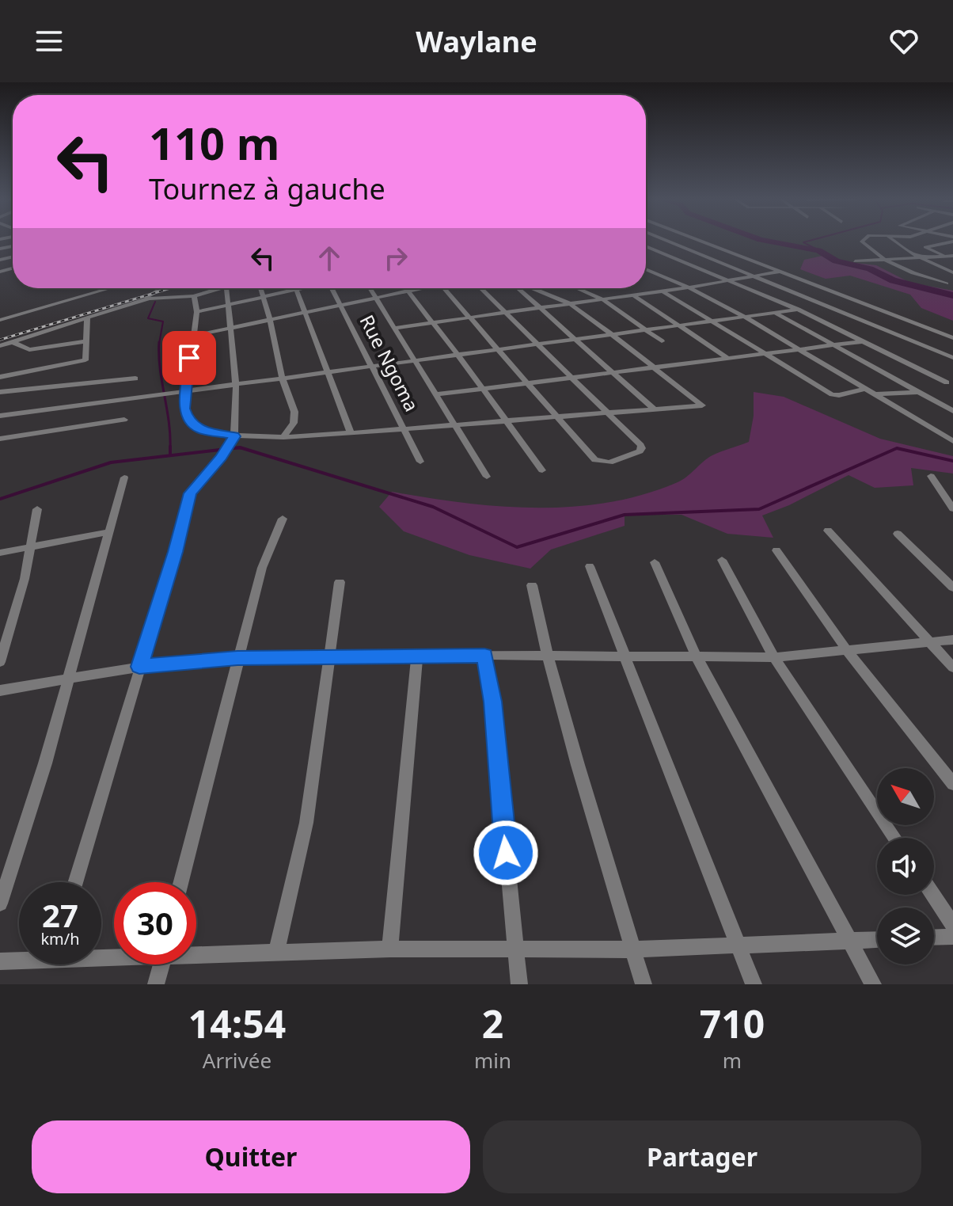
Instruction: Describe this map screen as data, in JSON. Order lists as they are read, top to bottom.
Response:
{
  "streets": {
    "street": ["Rue Ngoma"]
  },
  "north": "top left",
  "page": {
    "header": "Waylane",
    "turn": ["110 m", "Tournez à gauche"],
    "speed": "27 km/h",
    "limit": "30",
    "eta": [
      "14:54",
      "Arrivée",
      "2",
      "min",
      "710",
      "m"
    ],
    "buttons": ["Quitter", "Partager"]
  }
}
